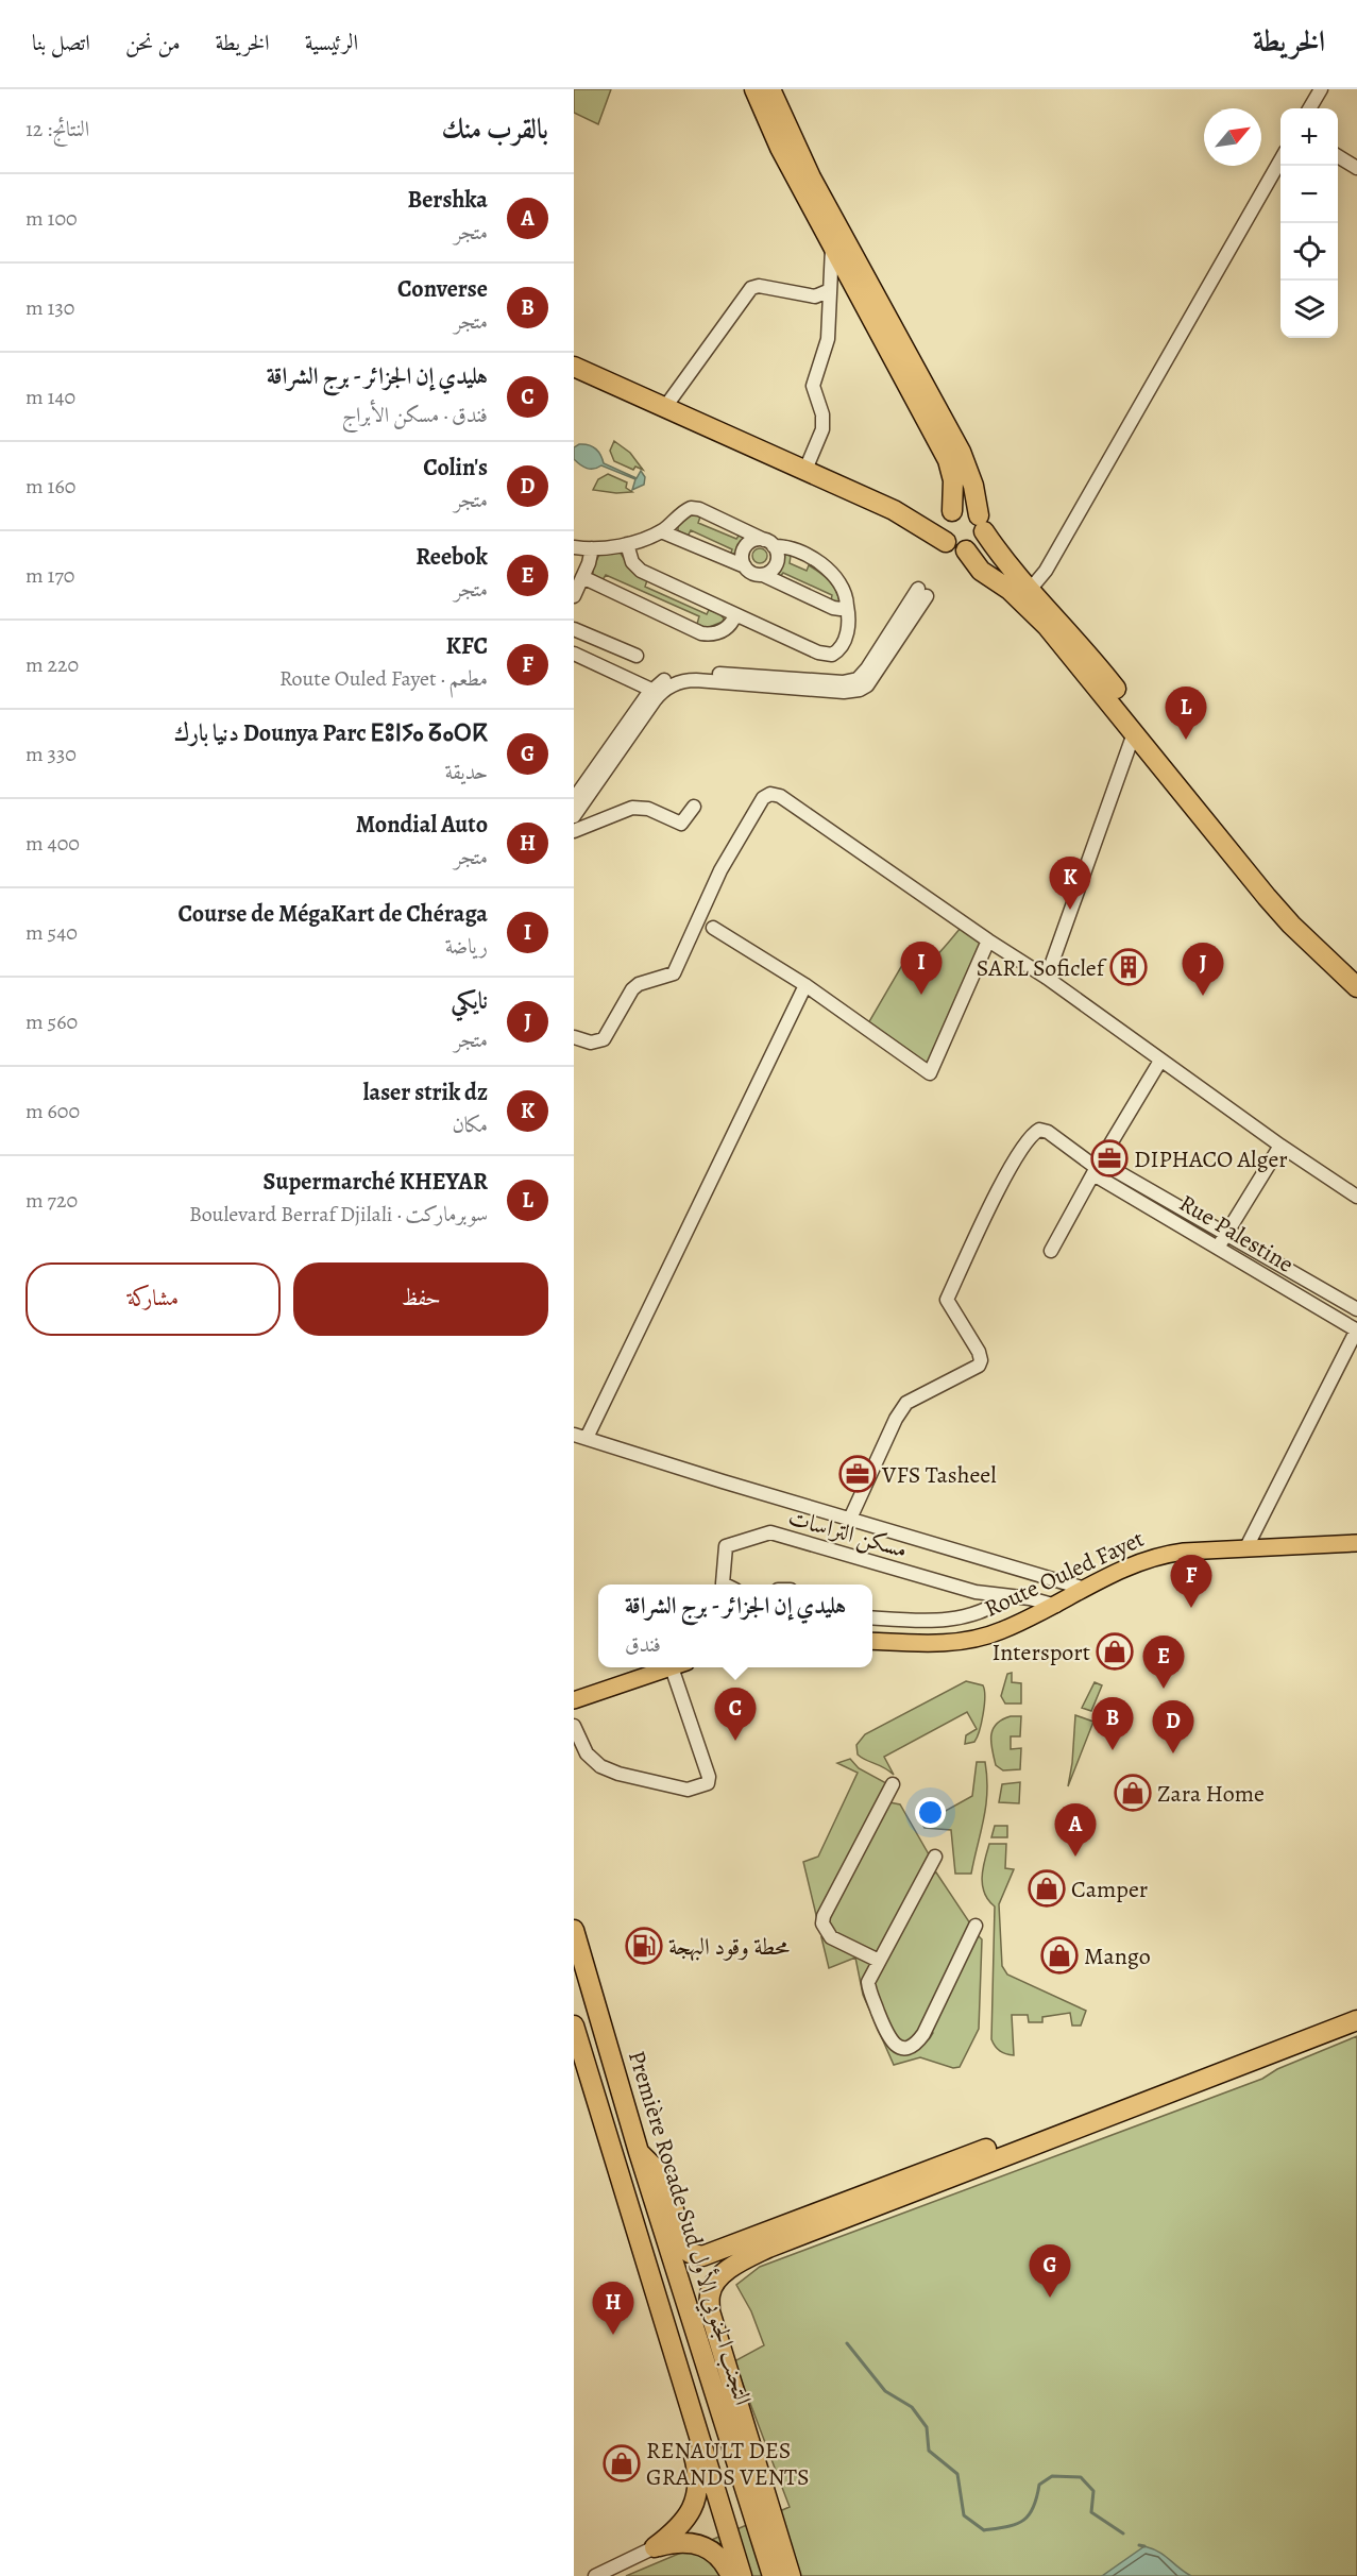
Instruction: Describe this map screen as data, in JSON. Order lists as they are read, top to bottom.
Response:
{
  "streets": {
    "highway": ["Première Rocade Sud التجنب الجنوبي الأول"],
    "main road": ["Route Ouled Fayet"],
    "street": ["Rue Palestine", "مسكن التراسات"]
  },
  "crossings": [
    ["مسكن التراسات", "Route Ouled Fayet"]
  ],
  "places": {
    "building": ["SARL Soficlef"],
    "office": ["DIPHACO Alger", "VFS Tasheel"],
    "shop": [
      "Intersport",
      "Zara Home",
      "Camper",
      "Mango",
      "RENAULT DES GRANDS VENTS"
    ],
    "fuel station": ["محطة وقود البهجة"]
  },
  "north": "top right",
  "page": {
    "header": "الخريطة",
    "nav": [
      "الرئيسية",
      "الخريطة",
      "من نحن",
      "اتصل بنا"
    ],
    "heading": ["بالقرب منك", "النتائج: 12"],
    "map_buttons": ["+", "−"],
    "list": [
      {
        "mark": "A",
        "name": "Bershka",
        "note": "متجر",
        "value": "100 m"
      },
      {
        "mark": "B",
        "name": "Converse",
        "note": "متجر",
        "value": "130 m"
      },
      {
        "mark": "C",
        "name": "هليدي إن الجزائر - برج الشراقة",
        "note": "فندق · مسكن الأبراج",
        "value": "140 m"
      },
      {
        "mark": "D",
        "name": "Colin's",
        "note": "متجر",
        "value": "160 m"
      },
      {
        "mark": "E",
        "name": "Reebok",
        "note": "متجر",
        "value": "170 m"
      },
      {
        "mark": "F",
        "name": "KFC",
        "note": "مطعم · Route Ouled Fayet",
        "value": "220 m"
      },
      {
        "mark": "G",
        "name": "Dounya Parc ⴹⵓⵏⵢⴰ ⵒⴰⵔⴽ دنيا بارك",
        "note": "حديقة",
        "value": "330 m"
      },
      {
        "mark": "H",
        "name": "Mondial Auto",
        "note": "متجر",
        "value": "400 m"
      },
      {
        "mark": "I",
        "name": "Course de MégaKart de Chéraga",
        "note": "رياضة",
        "value": "540 m"
      },
      {
        "mark": "J",
        "name": "نايكي",
        "note": "متجر",
        "value": "560 m"
      },
      {
        "mark": "K",
        "name": "laser strik dz",
        "note": "مكان",
        "value": "600 m"
      },
      {
        "mark": "L",
        "name": "Supermarché KHEYAR",
        "note": "سوبرماركت · Boulevard Berraf Djilali",
        "value": "720 m"
      }
    ],
    "pins": [
      "L",
      "K",
      "I",
      "J",
      "F",
      "E",
      "C",
      "B",
      "D",
      "A",
      "G",
      "H"
    ],
    "buttons": ["حفظ", "مشاركة"],
    "popup": ["هليدي إن الجزائر - برج الشراقة", "فندق"]
  }
}
